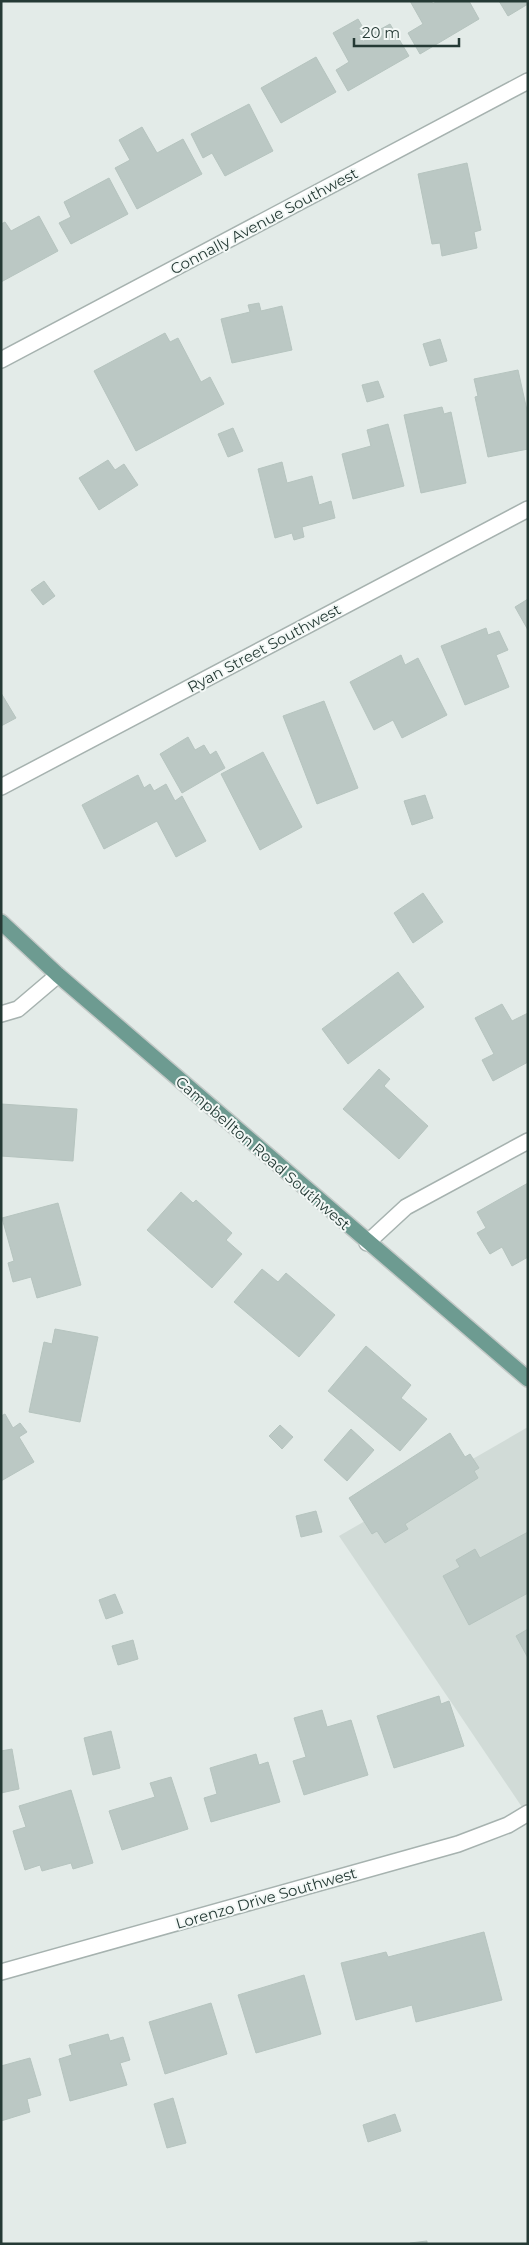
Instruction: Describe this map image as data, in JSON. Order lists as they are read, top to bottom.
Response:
{
  "streets": {
    "main road": ["Campbellton Road Southwest"],
    "street": ["Connally Avenue Southwest", "Ryan Street Southwest", "Lorenzo Drive Southwest"]
  },
  "scale_bar": "20 m"
}
